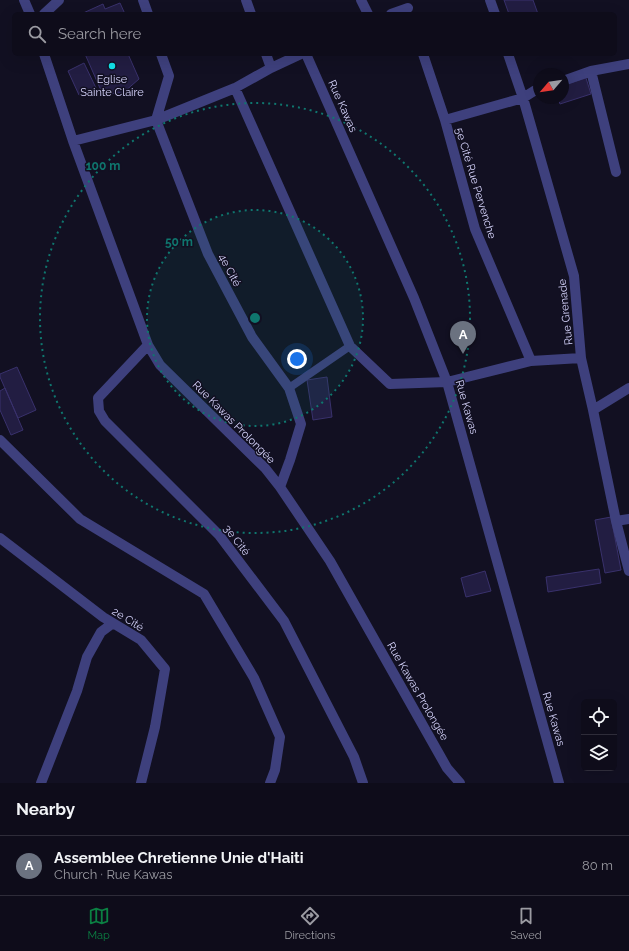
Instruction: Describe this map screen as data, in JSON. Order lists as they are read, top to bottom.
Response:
{
  "streets": {
    "street": [
      "Rue Kawas",
      "5e Cité Rue Pervenche",
      "4e Cité",
      "Rue Grenade",
      "Rue Kawas Prolongée",
      "3e Cité",
      "2e Cité"
    ]
  },
  "crossings": [
    ["4e Cité", "Rue Kawas Prolongée"],
    ["Rue Kawas Prolongée", "3e Cité"]
  ],
  "places": ["Eglise Sainte Claire"],
  "north": "bottom left",
  "page": {
    "search": "Search here",
    "pins": "A",
    "heading": "Nearby",
    "list": [
      {
        "mark": "A",
        "name": "Assemblee Chretienne Unie d'Haiti",
        "note": "Church · Rue Kawas",
        "value": "80 m"
      }
    ],
    "nav": ["Map", "Directions", "Saved"]
  },
  "rings": ["100 m", "50 m"]
}
